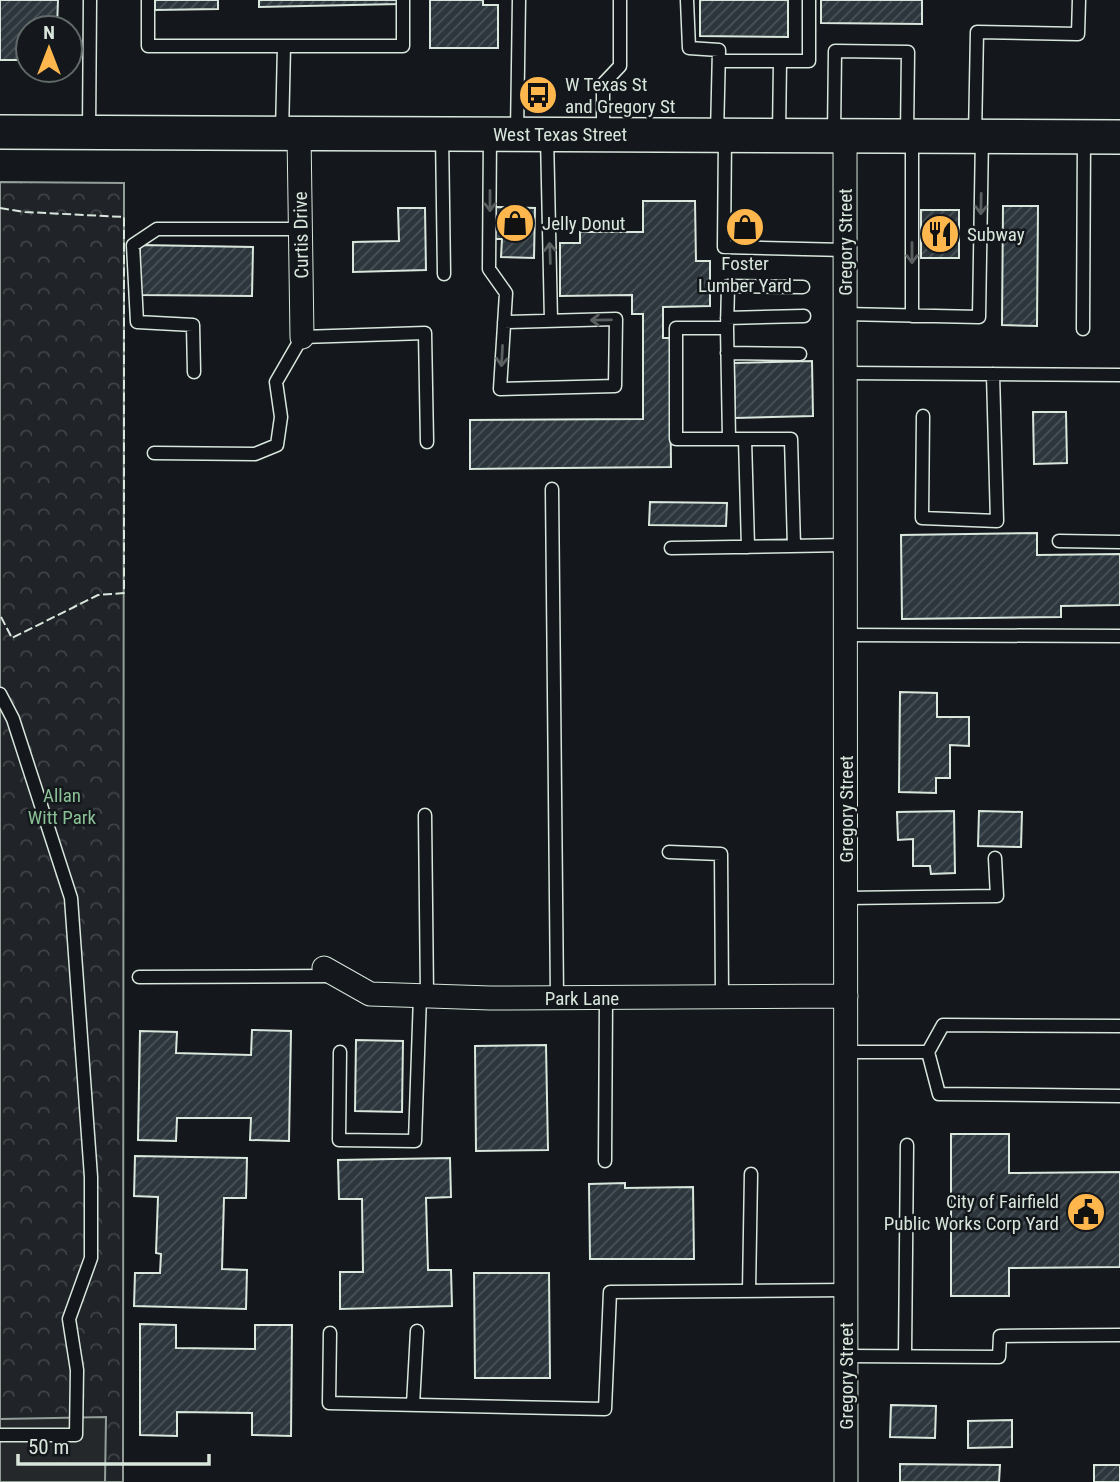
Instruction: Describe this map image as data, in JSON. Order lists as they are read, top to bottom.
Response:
{
  "streets": {
    "main road": ["West Texas Street"],
    "street": ["Curtis Drive", "Gregory Street", "Park Lane"]
  },
  "crossings": [
    ["West Texas Street", "Curtis Drive"],
    ["West Texas Street", "Gregory Street"],
    ["Gregory Street", "Park Lane"]
  ],
  "parks": ["Allan Witt Park"],
  "places": {
    "bus stop": ["W Texas St and Gregory St"],
    "shop": ["Jelly Donut", "Foster Lumber Yard"],
    "restaurant": ["Subway"],
    "public building": ["City of Fairfield Public Works Corp Yard"]
  },
  "scale_bar": "50 m",
  "north": "top"
}
